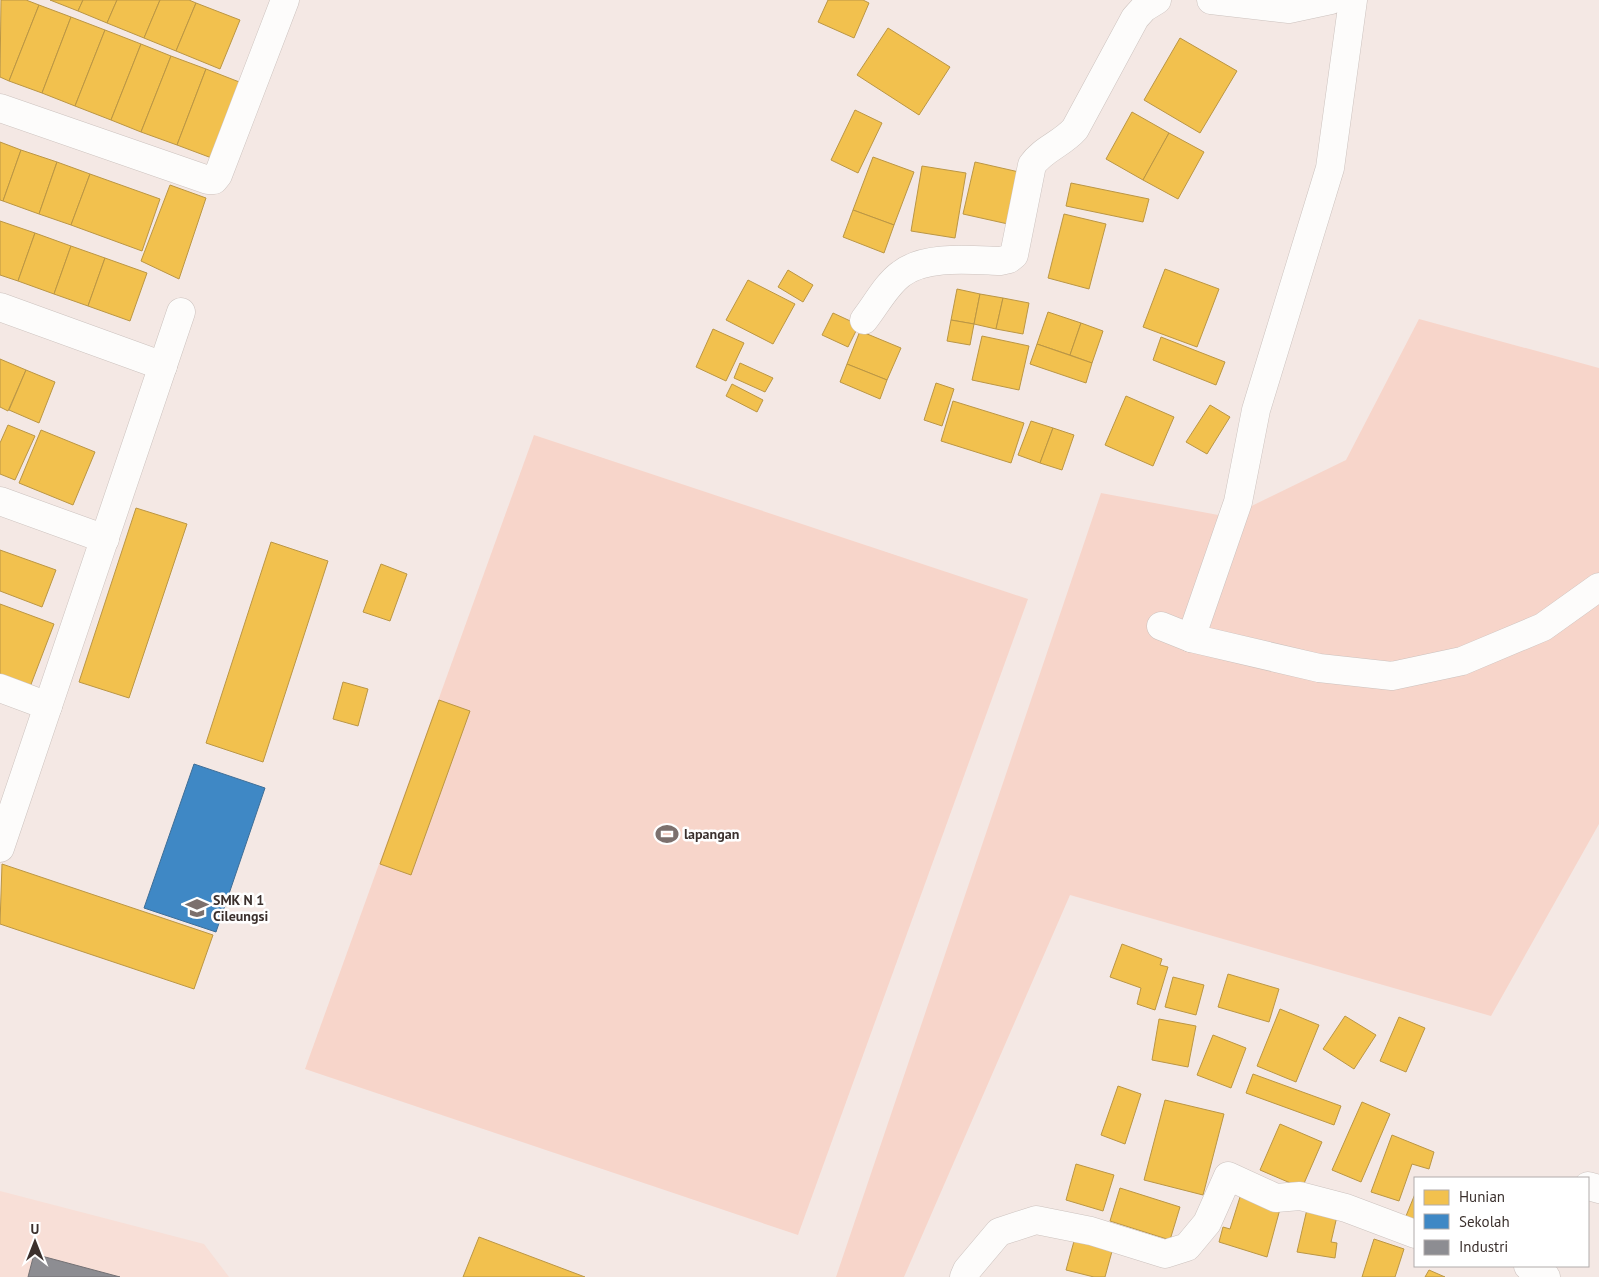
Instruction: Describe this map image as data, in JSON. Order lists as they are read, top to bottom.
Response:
{
  "places": {
    "sports": ["lapangan"],
    "school or university": ["SMK N 1 Cileungsi"]
  },
  "legend": ["Hunian", "Sekolah", "Industri"],
  "north": "top"
}
